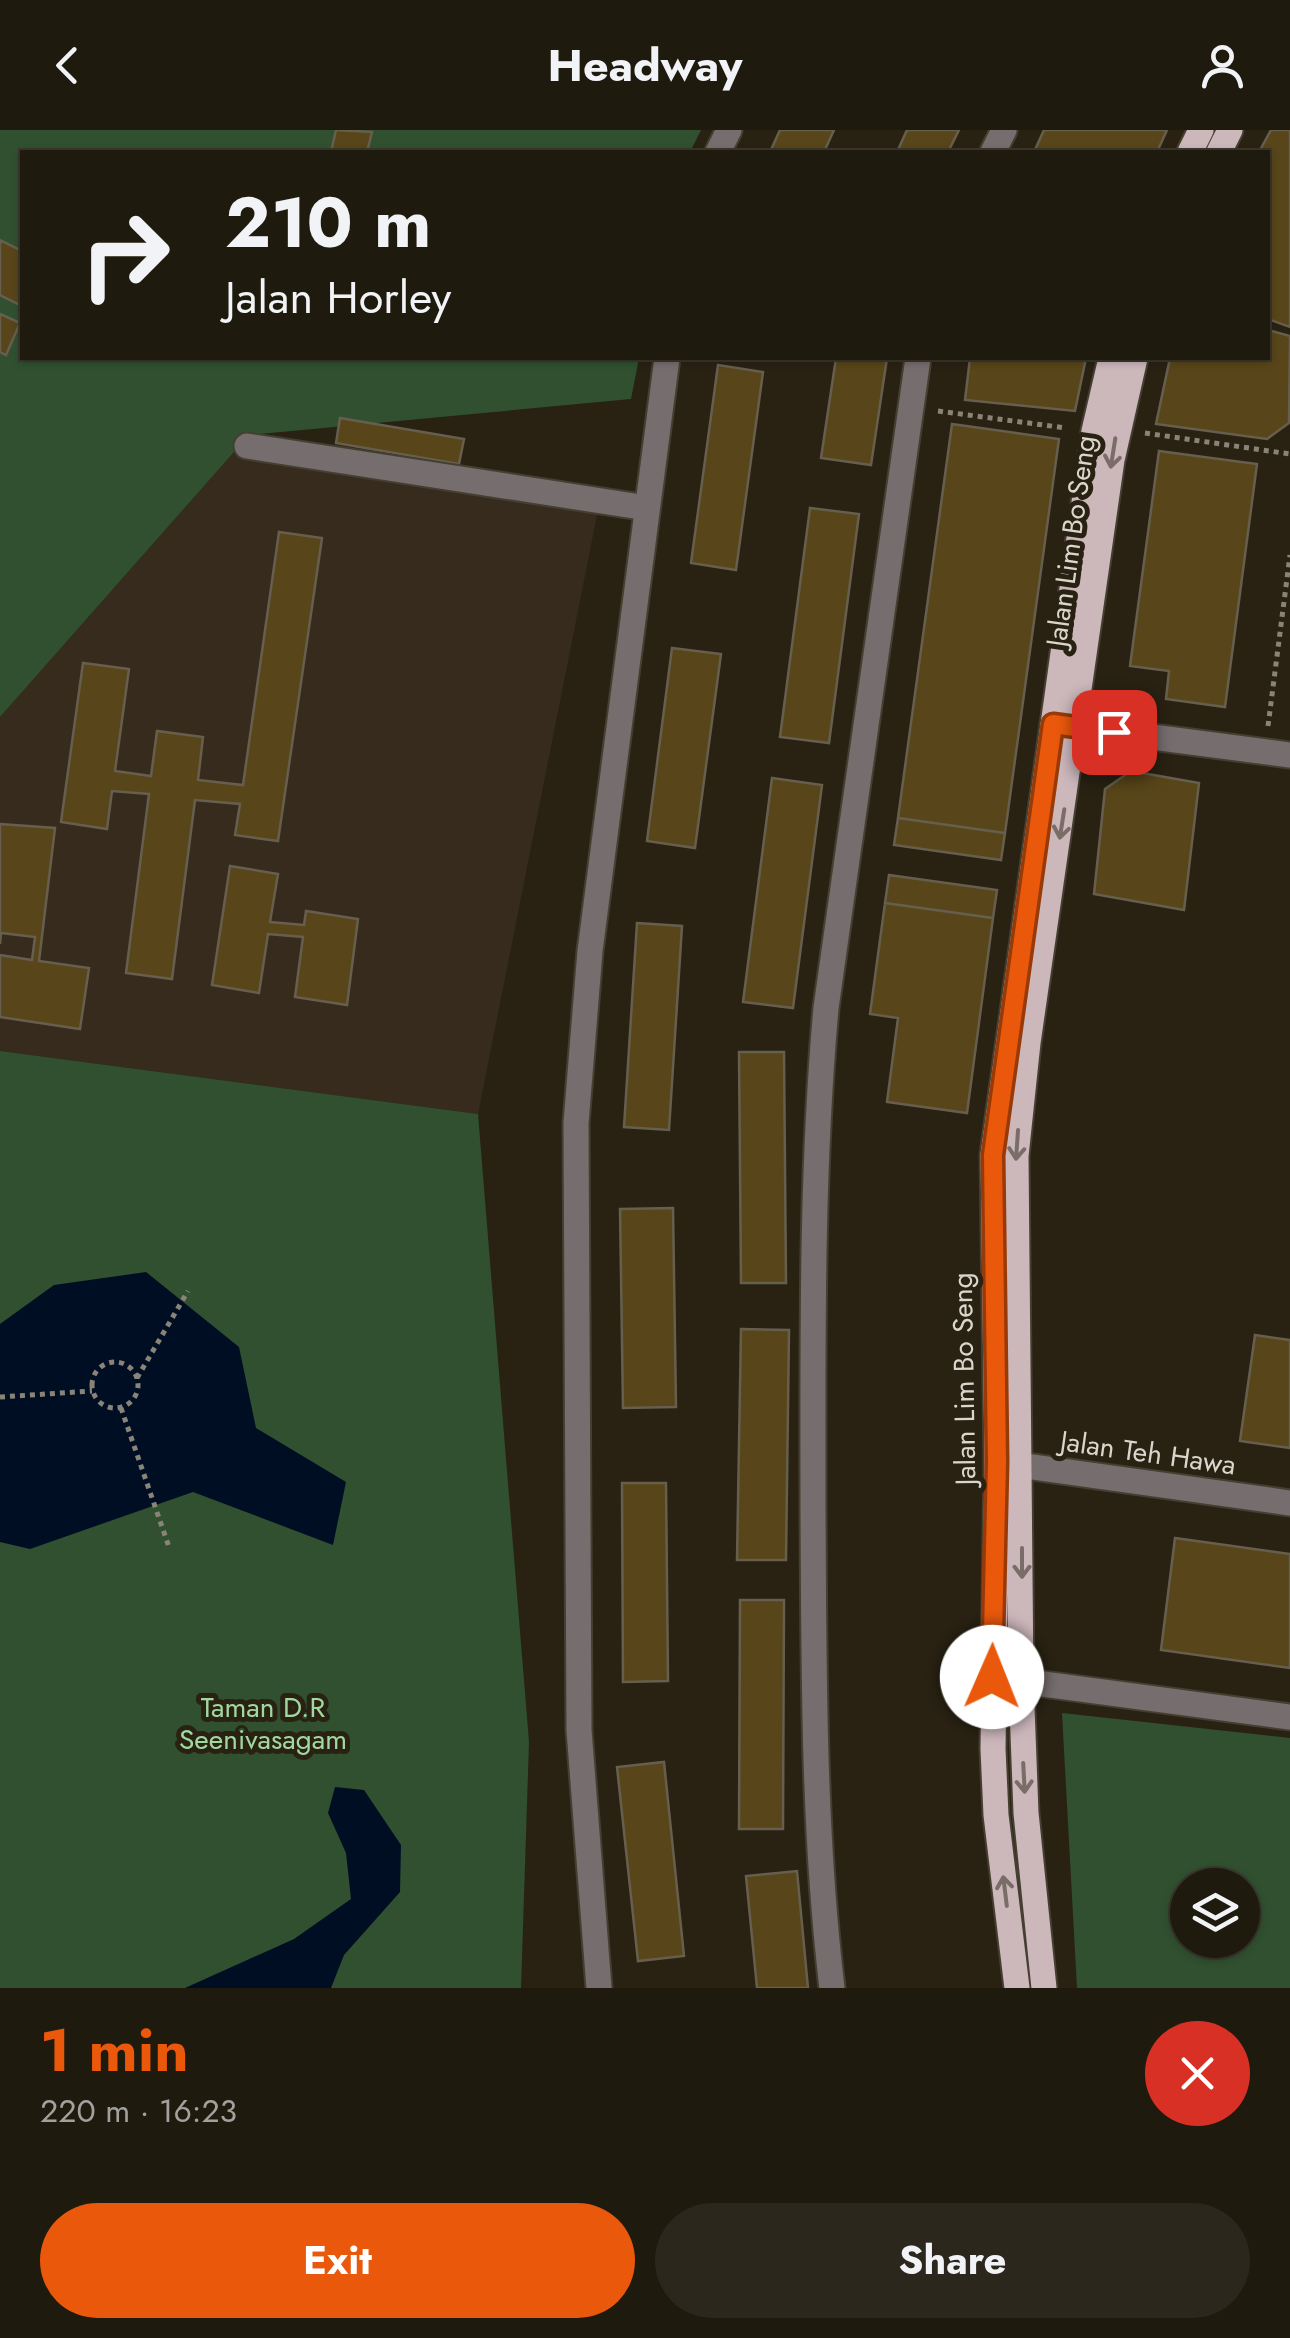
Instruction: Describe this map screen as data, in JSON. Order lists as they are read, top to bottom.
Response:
{
  "streets": {
    "main road": ["Jalan Lim Bo Seng"],
    "street": ["Jalan Teh Hawa"]
  },
  "crossings": [
    ["Jalan Lim Bo Seng", "Jalan Teh Hawa"]
  ],
  "parks": ["Taman D.R Seenivasagam"],
  "page": {
    "header": "Headway",
    "turn": ["210 m", "Jalan Horley"],
    "heading": ["1 min", "220 m · 16:23"],
    "buttons": ["Exit", "Share"]
  }
}
